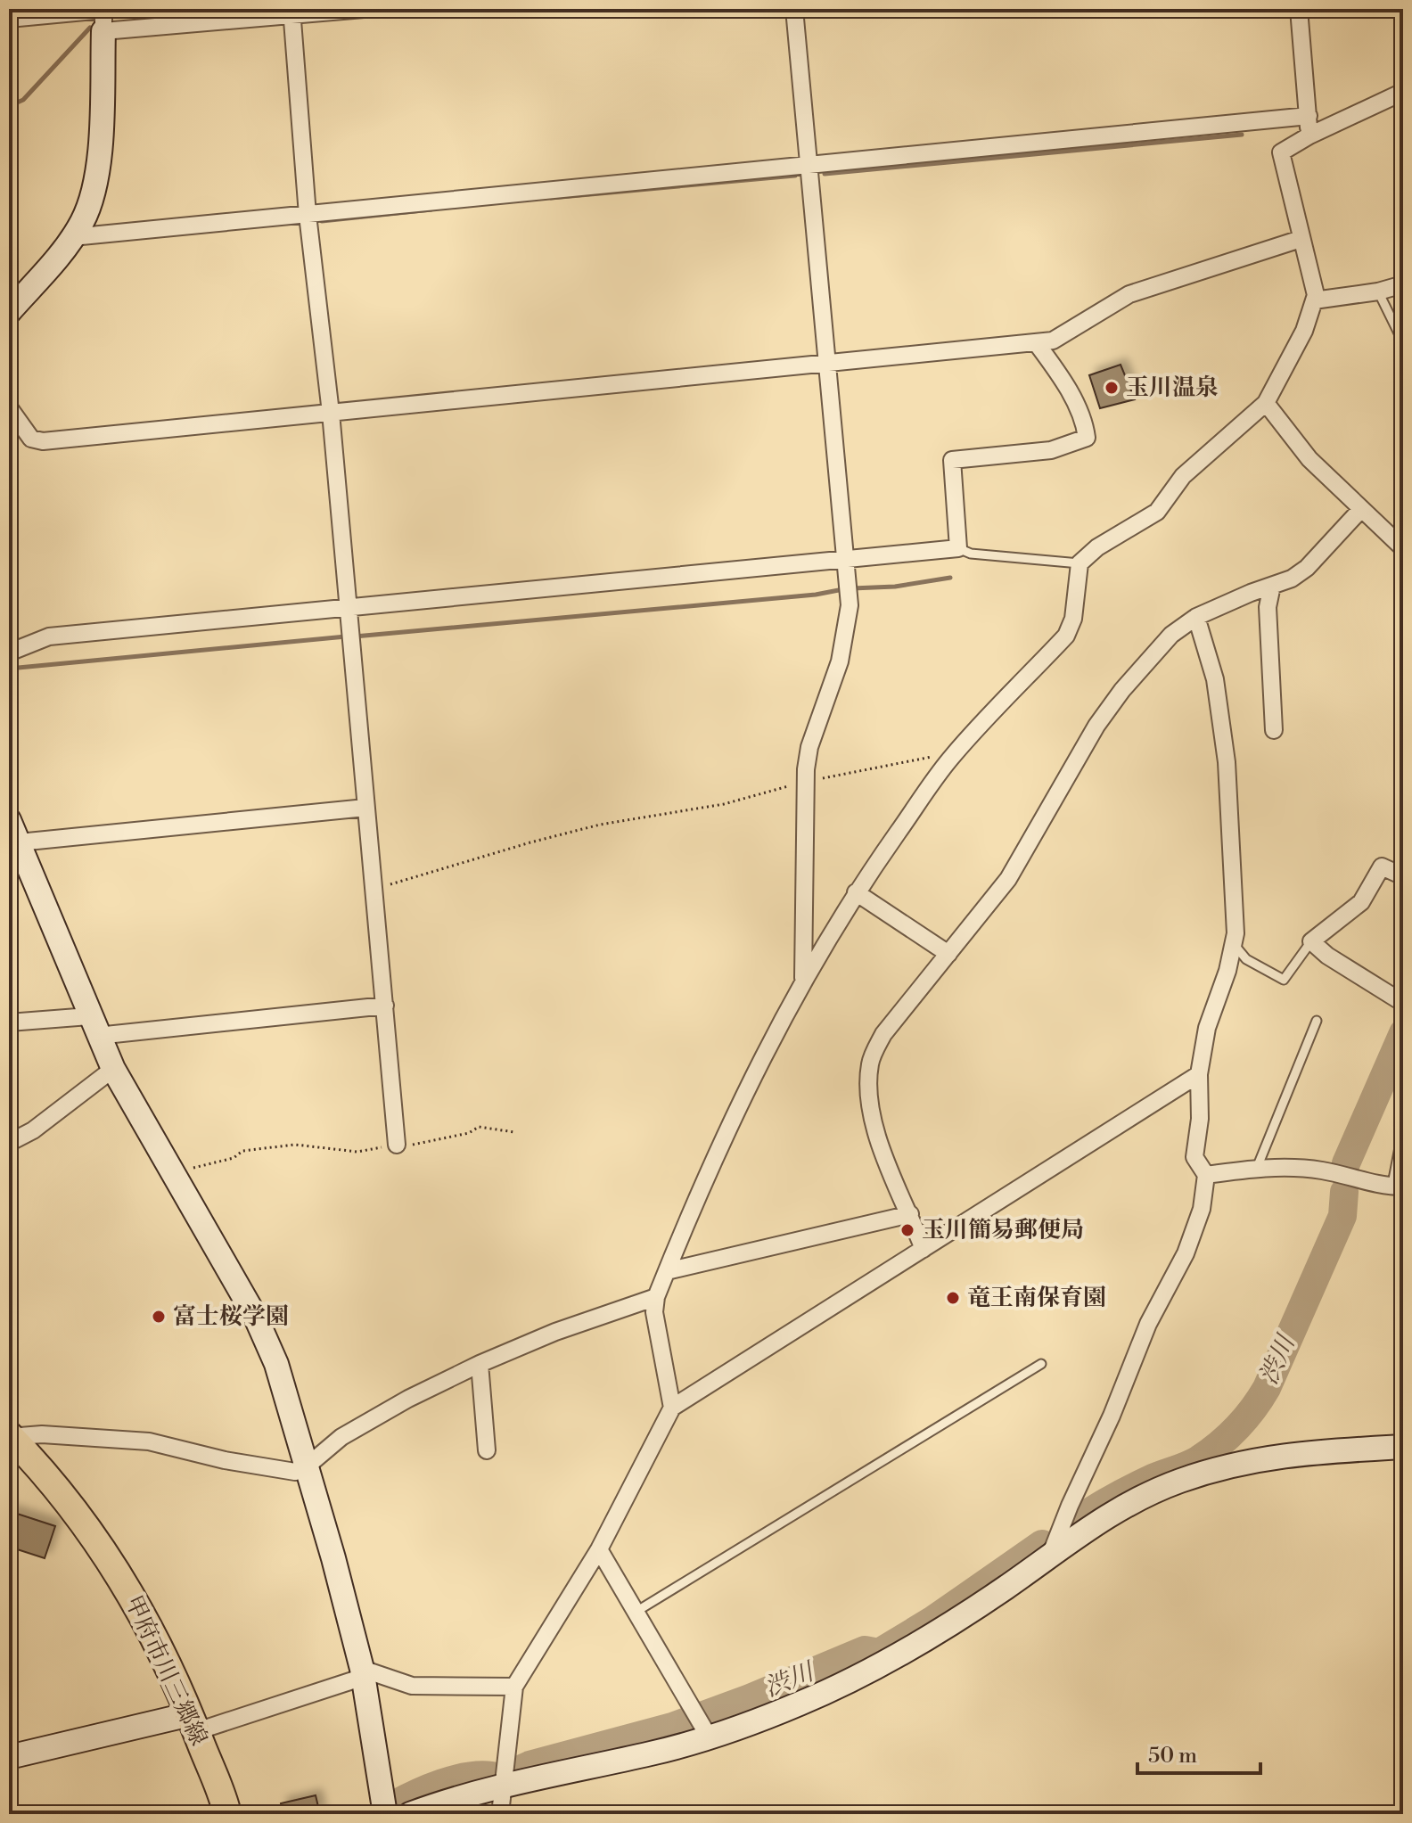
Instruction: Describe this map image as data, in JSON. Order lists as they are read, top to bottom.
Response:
{
  "streets": {
    "main road": ["甲府市川三郷線"]
  },
  "water": ["渋川"],
  "places": [
    "玉川温泉",
    "玉川簡易郵便局",
    "竜王南保育園",
    "富士桜学園"
  ],
  "scale_bar": "50 m"
}
